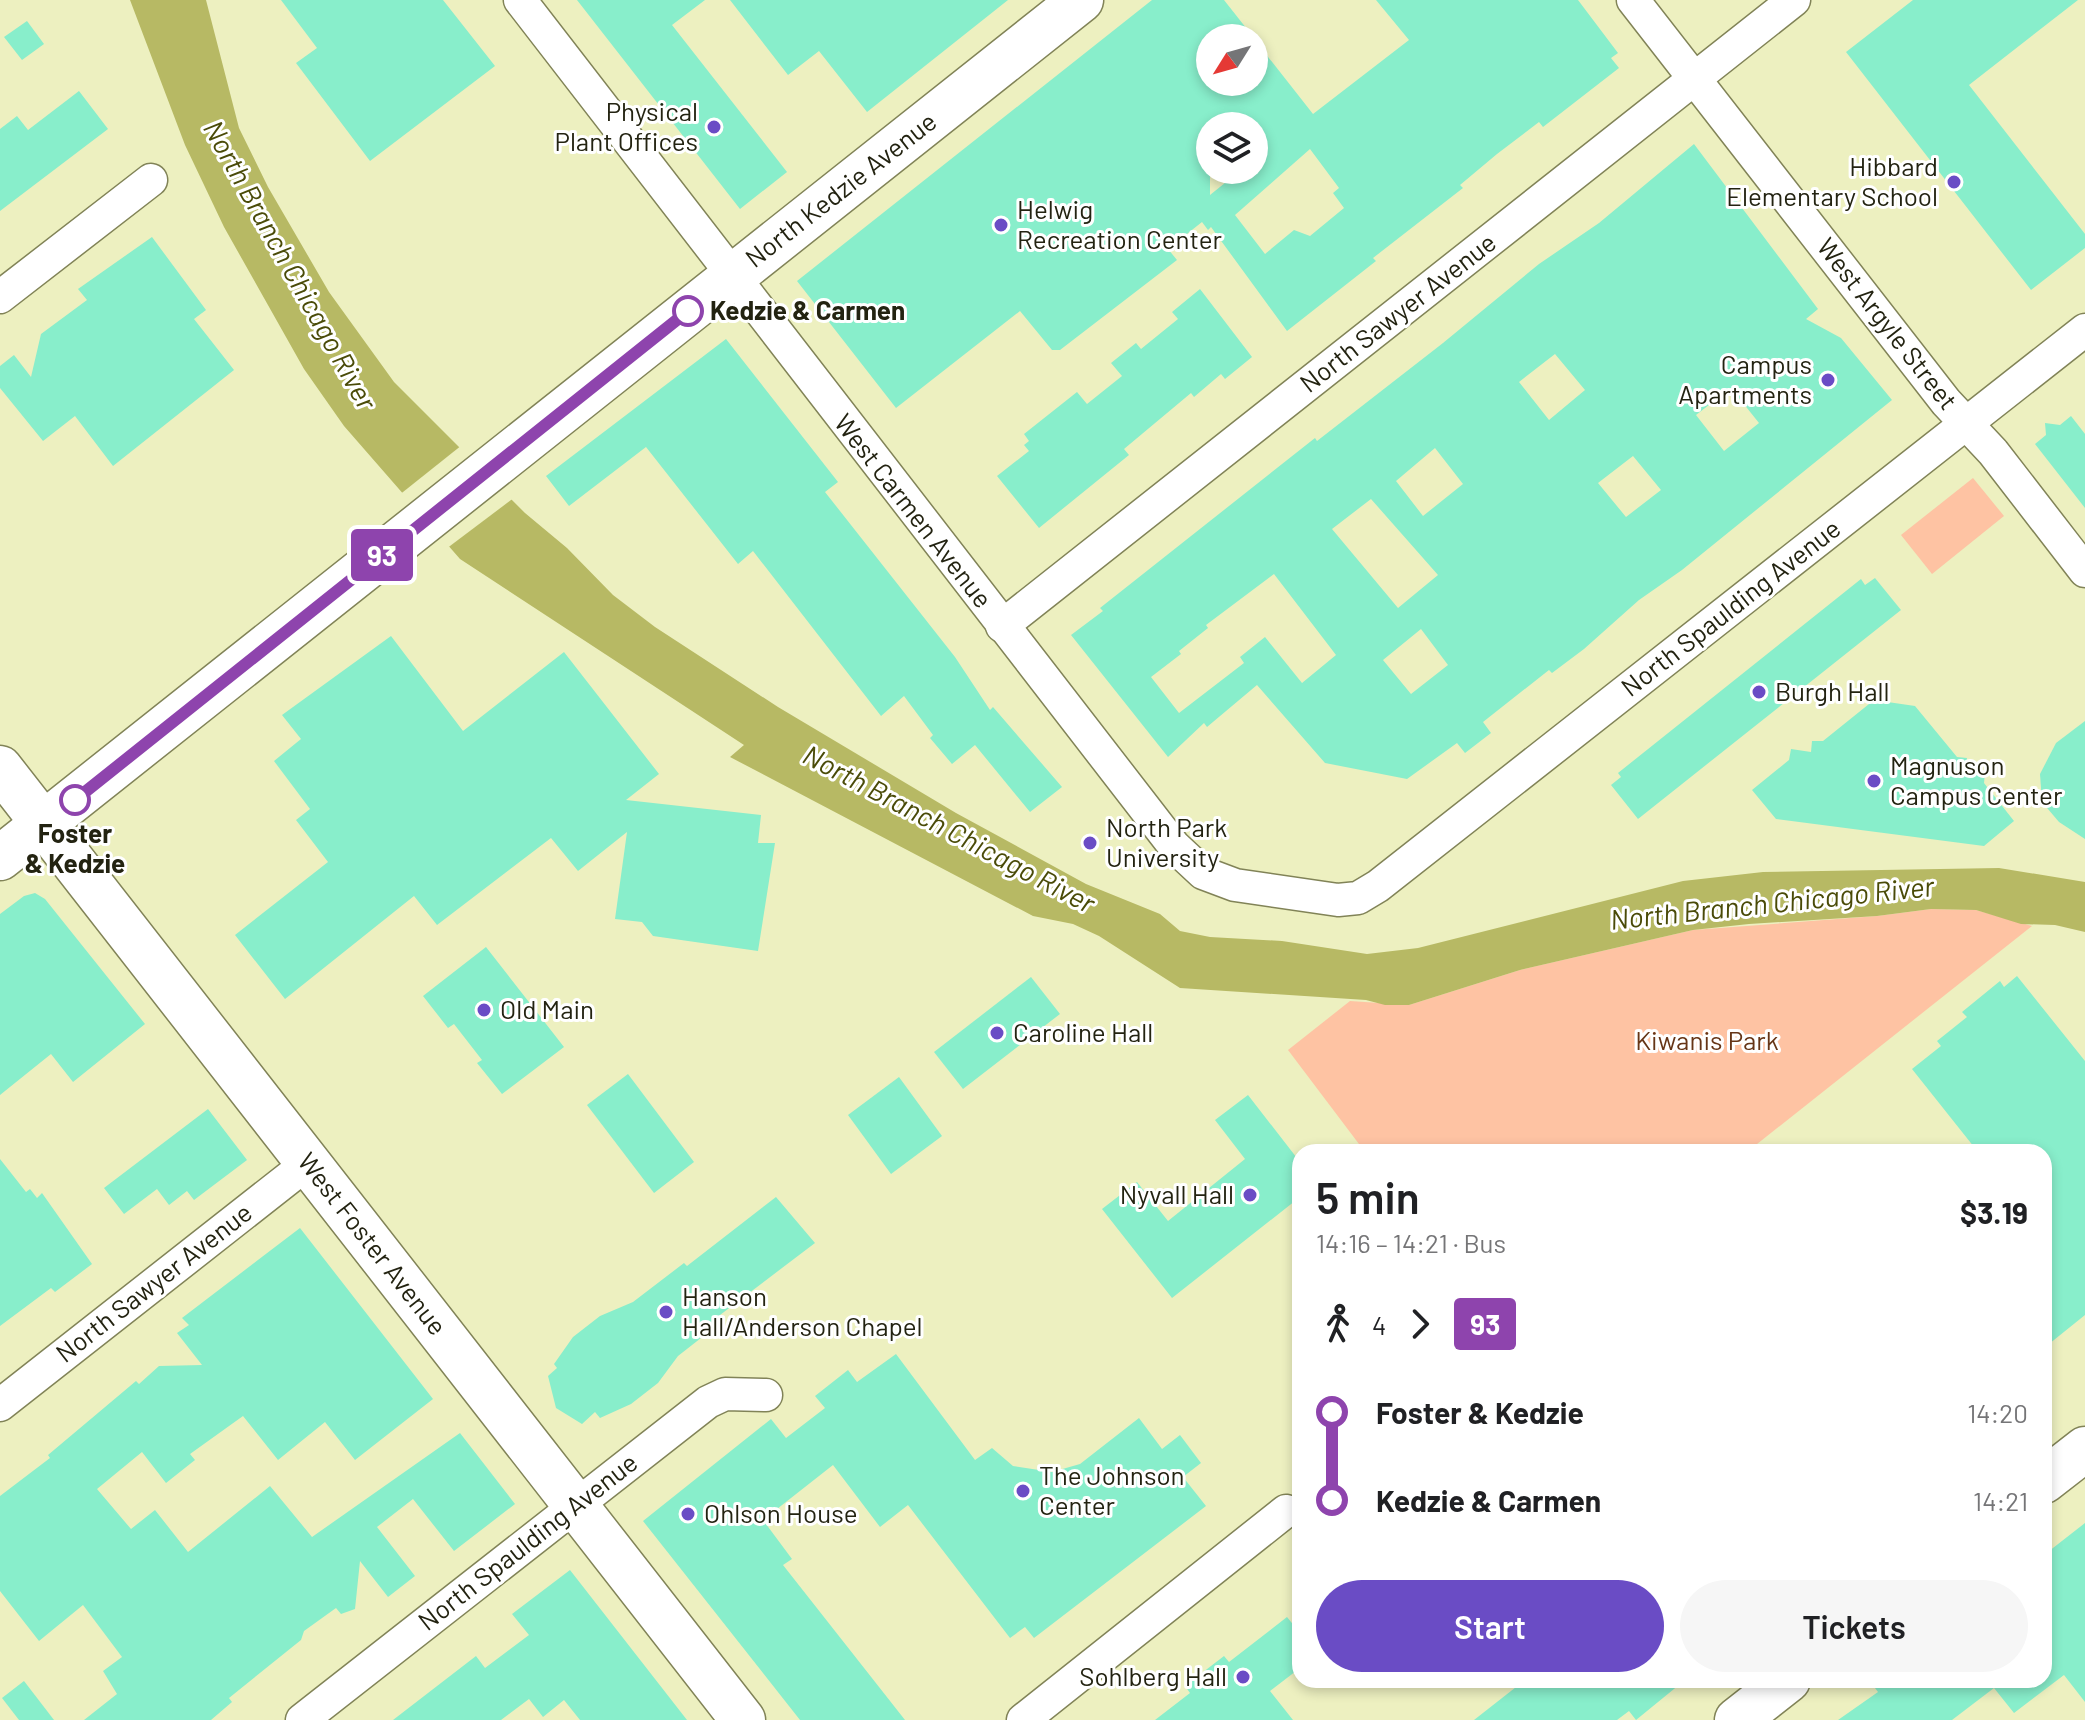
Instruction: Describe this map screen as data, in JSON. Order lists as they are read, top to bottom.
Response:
{
  "streets": {
    "main road": ["North Kedzie Avenue", "West Foster Avenue"],
    "street": [
      "North Sawyer Avenue",
      "West Argyle Street",
      "West Carmen Avenue",
      "North Spaulding Avenue"
    ]
  },
  "crossings": [
    ["North Kedzie Avenue", "West Carmen Avenue"],
    ["North Kedzie Avenue", "West Foster Avenue"],
    ["North Sawyer Avenue", "West Argyle Street"],
    ["North Sawyer Avenue", "West Carmen Avenue"],
    ["North Sawyer Avenue", "West Foster Avenue"],
    ["West Argyle Street", "North Spaulding Avenue"],
    ["West Carmen Avenue", "North Spaulding Avenue"],
    ["North Spaulding Avenue", "West Foster Avenue"]
  ],
  "water": ["North Branch Chicago River"],
  "parks": ["Kiwanis Park"],
  "places": [
    "Physical Plant Offices",
    "Hibbard Elementary School",
    "Helwig Recreation Center",
    "Kedzie & Carmen",
    "Campus Apartments",
    "Burgh Hall",
    "Magnuson Campus Center",
    "Foster & Kedzie",
    "North Park University",
    "Old Main",
    "Caroline Hall",
    "Nyvall Hall",
    "Hanson Hall/Anderson Chapel",
    "The Johnson Center",
    "Ohlson House",
    "Sohlberg Hall"
  ],
  "lines": ["bus line 93"],
  "north": "bottom left",
  "page": {
    "on_map": "93",
    "heading": ["5 min", "14:16 – 14:21 · Bus", "$3.19"],
    "legs": ["4", "93"],
    "list": [
      {
        "name": "Foster & Kedzie",
        "value": "14:20"
      },
      {
        "name": "Kedzie & Carmen",
        "value": "14:21"
      }
    ],
    "buttons": ["Start", "Tickets"]
  }
}
